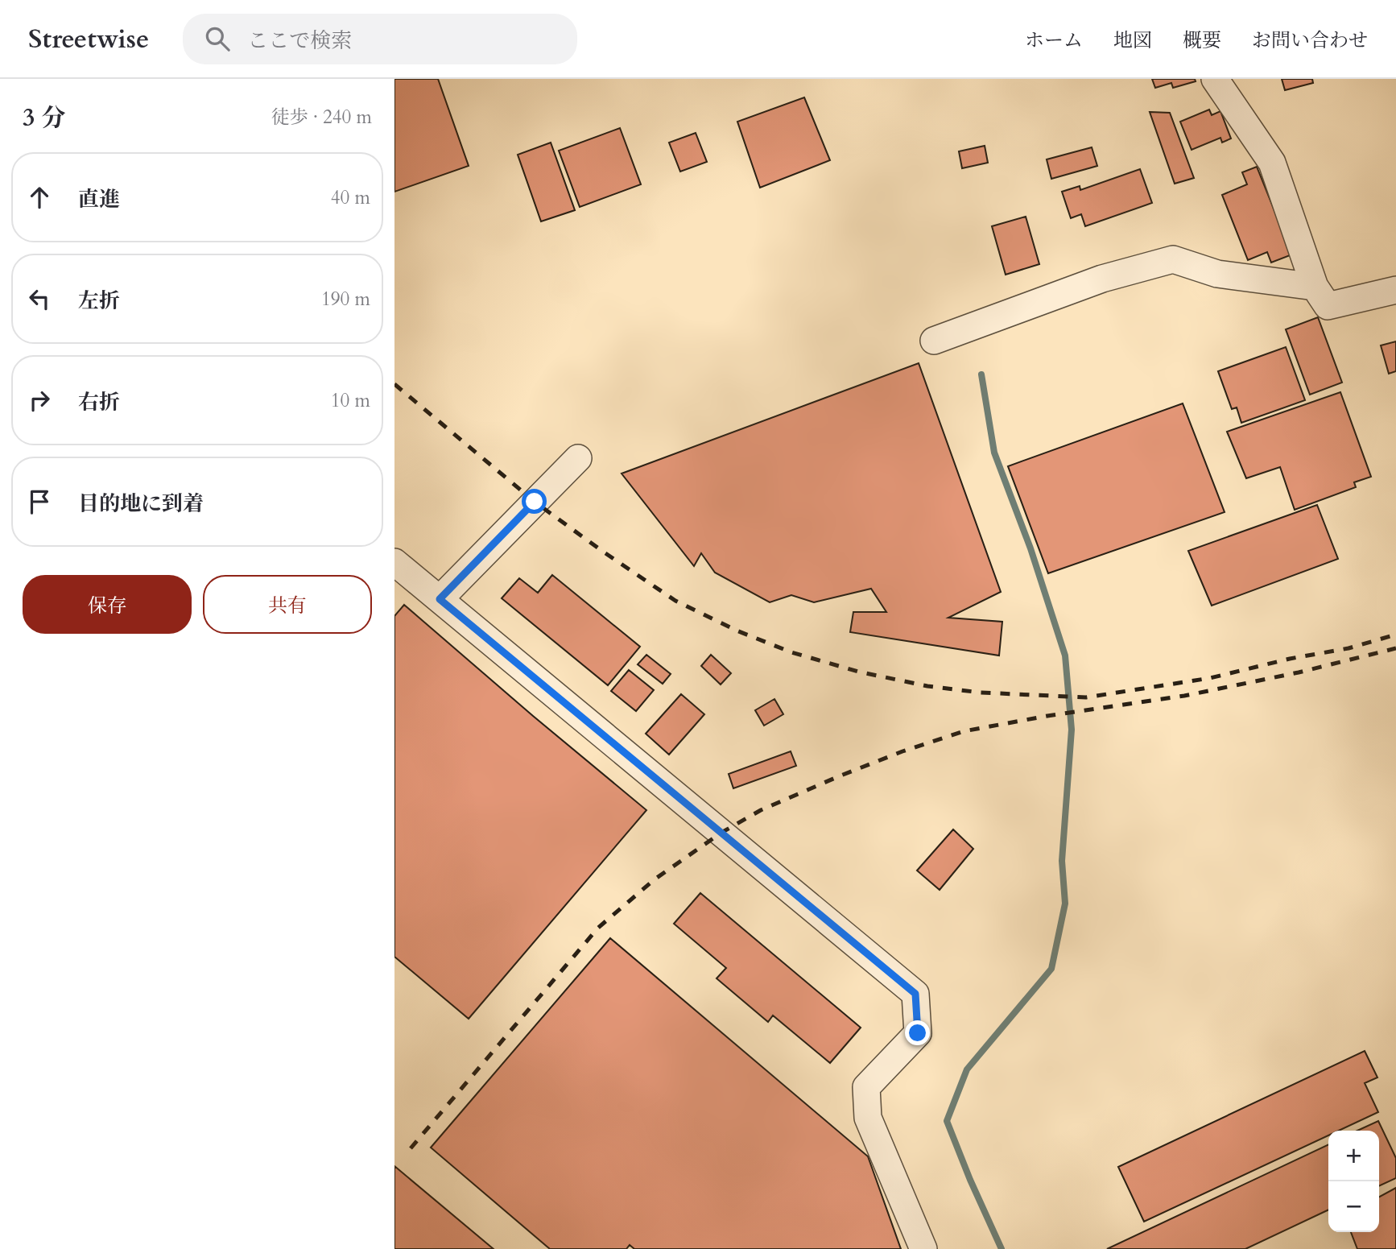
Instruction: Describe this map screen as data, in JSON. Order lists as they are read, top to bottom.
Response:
{
  "page": {
    "header": "Streetwise",
    "search": "ここで検索",
    "nav": [
      "ホーム",
      "地図",
      "概要",
      "お問い合わせ"
    ],
    "heading": ["3 分", "徒歩 · 240 m"],
    "list": [
      ["直進", "40 m"],
      ["左折", "190 m"],
      ["右折", "10 m"],
      "目的地に到着"
    ],
    "buttons": ["保存", "共有"],
    "map_buttons": ["+", "−"]
  }
}
